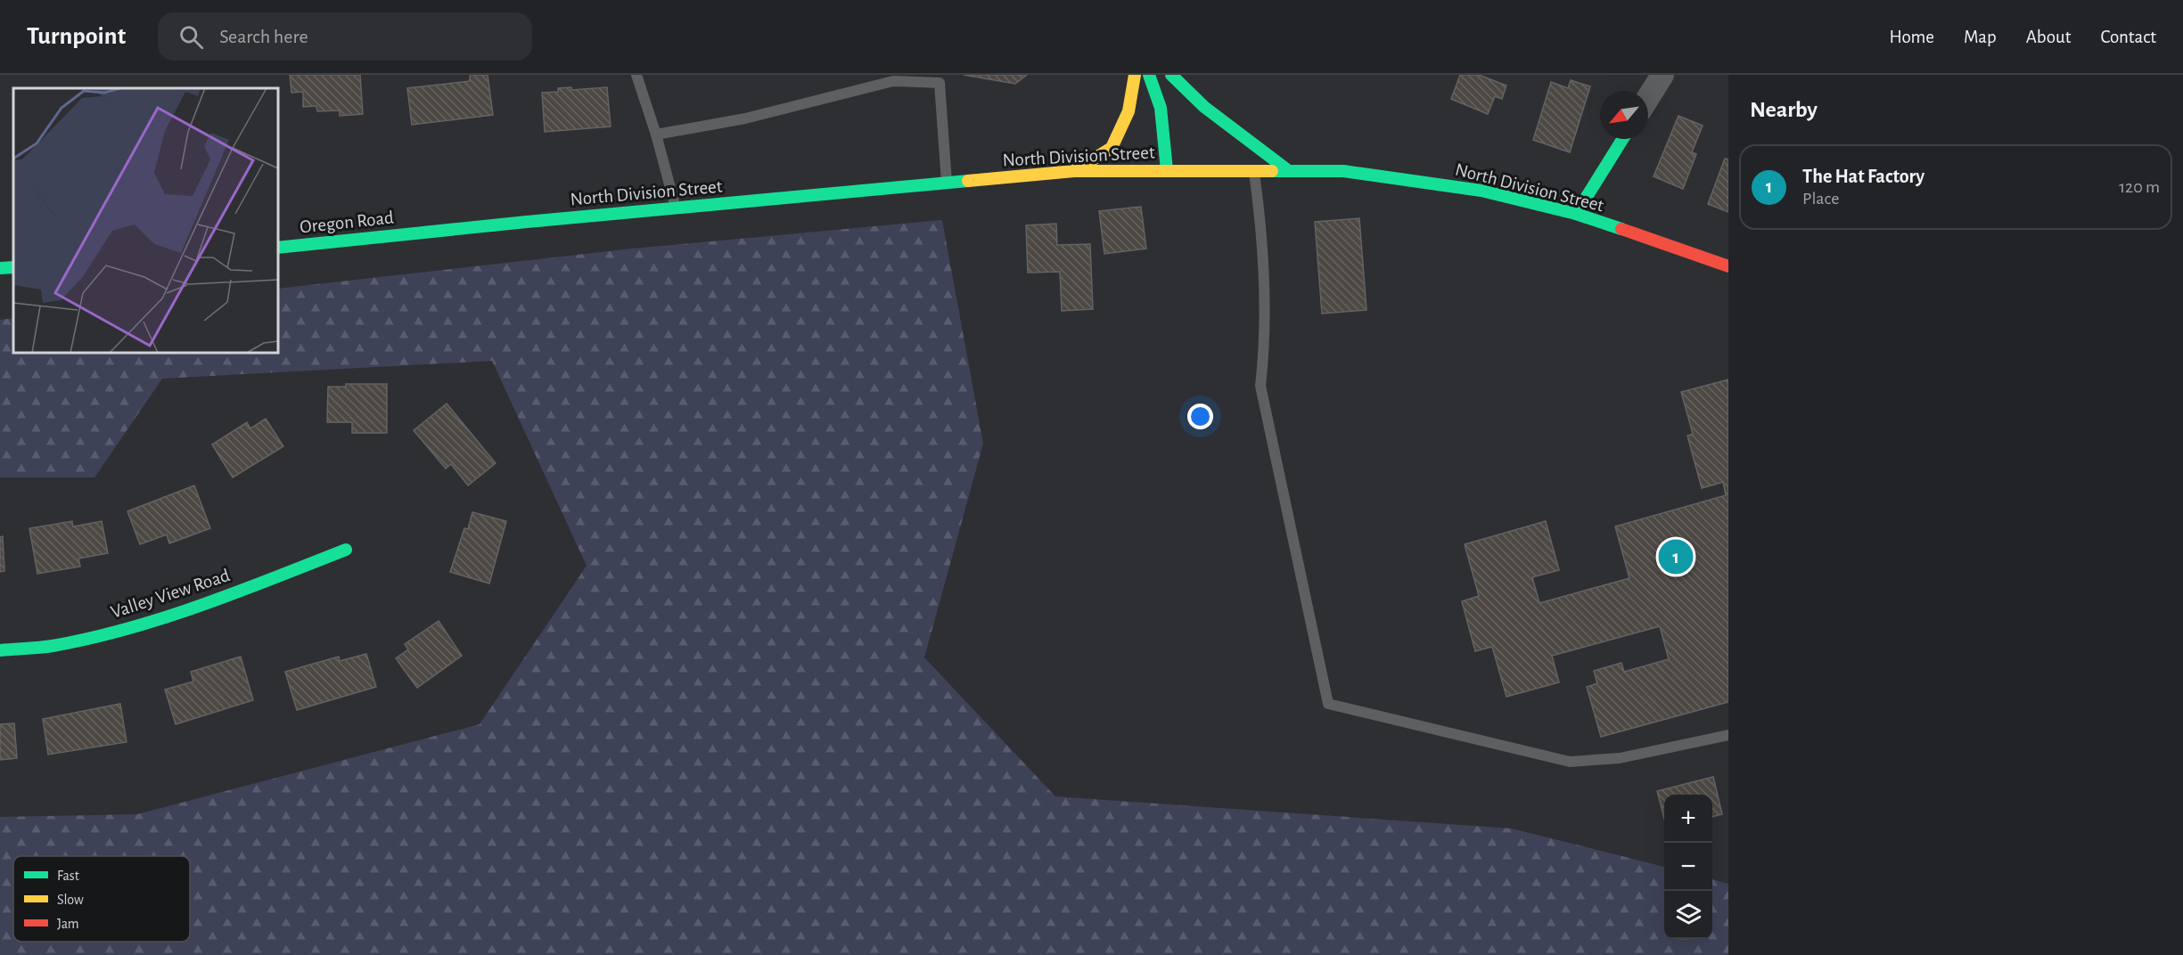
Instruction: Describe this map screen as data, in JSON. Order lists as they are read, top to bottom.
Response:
{
  "streets": {
    "street": ["North Division Street", "Oregon Road", "Valley View Road"]
  },
  "crossings": [
    ["North Division Street", "Oregon Road"]
  ],
  "legend": ["Fast", "Slow", "Jam"],
  "north": "bottom left",
  "page": {
    "header": "Turnpoint",
    "search": "Search here",
    "nav": [
      "Home",
      "Map",
      "About",
      "Contact"
    ],
    "heading": "Nearby",
    "list": [
      {
        "mark": "1",
        "name": "The Hat Factory",
        "note": "Place",
        "value": "120 m"
      }
    ],
    "pins": "1",
    "map_buttons": ["+", "−"]
  }
}
